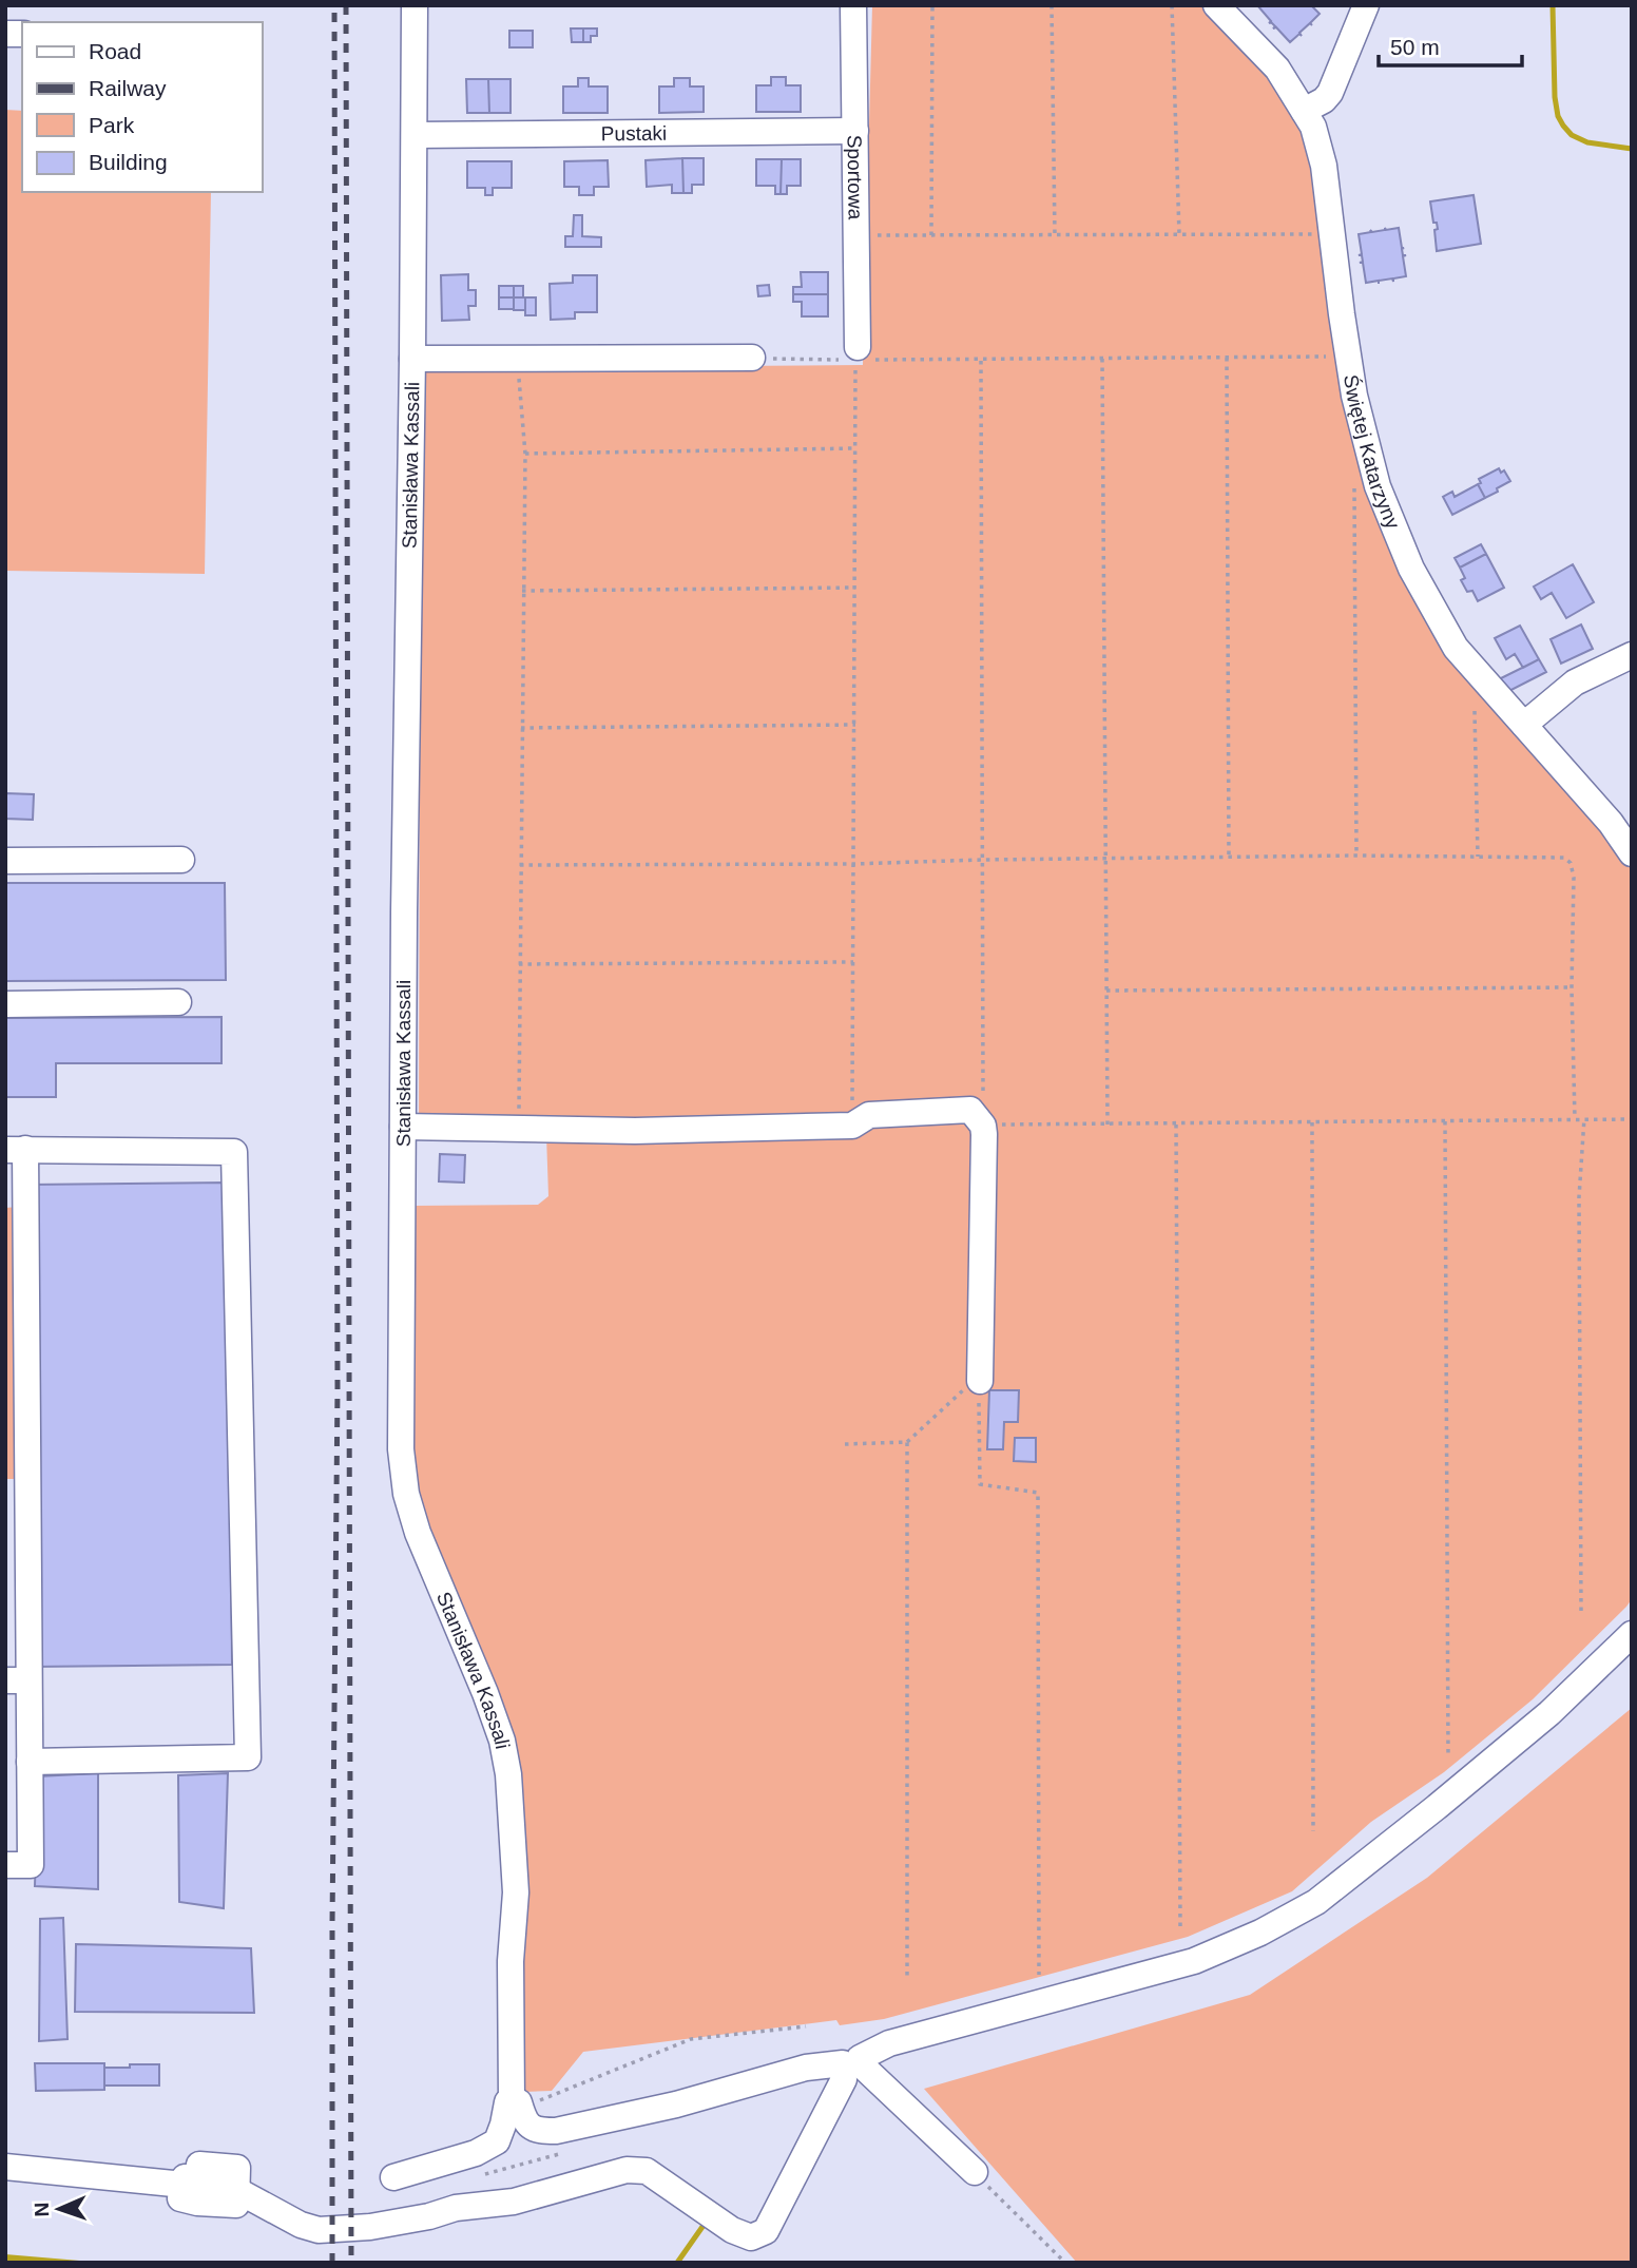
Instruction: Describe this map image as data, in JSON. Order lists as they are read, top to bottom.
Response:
{
  "streets": {
    "street": [
      "Pustaki",
      "Sportowa",
      "Świętej Katarzyny",
      "Stanisława Kassali"
    ]
  },
  "crossings": [
    ["Pustaki", "Sportowa"],
    ["Pustaki", "Stanisława Kassali"]
  ],
  "legend": [
    "Road",
    "Railway",
    "Park",
    "Building"
  ],
  "scale_bar": "50 m",
  "north": "left"
}
